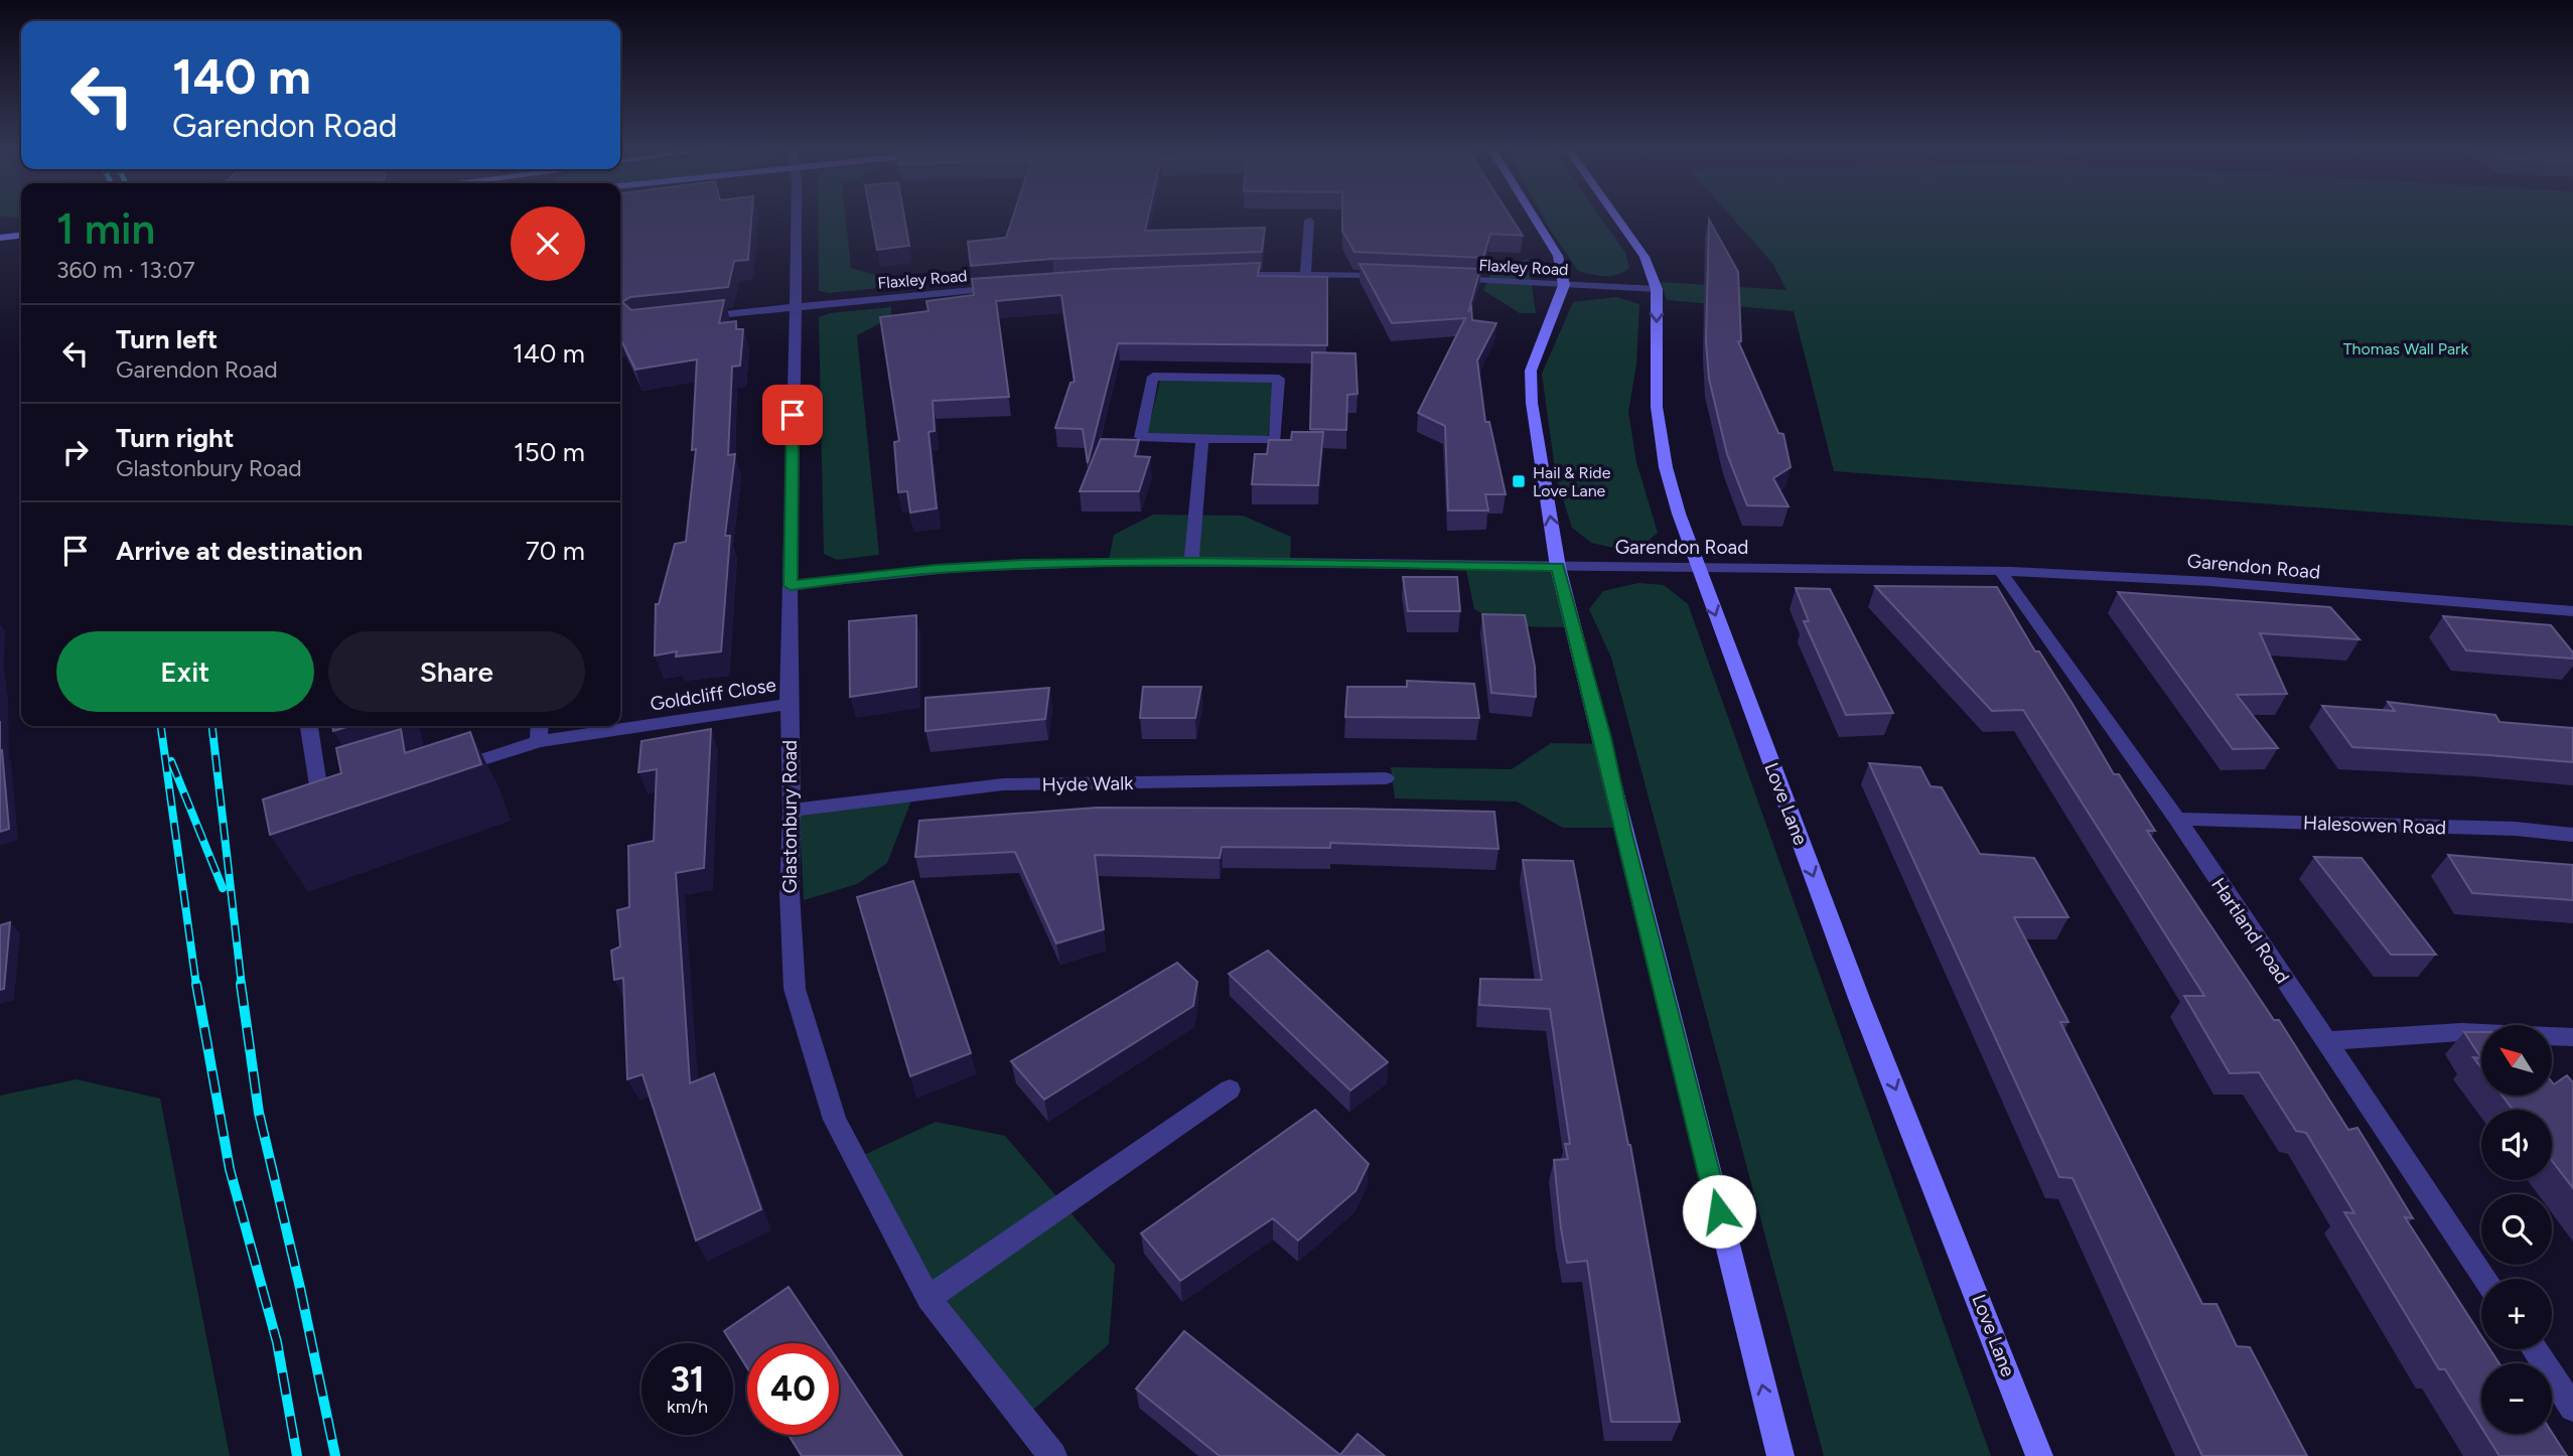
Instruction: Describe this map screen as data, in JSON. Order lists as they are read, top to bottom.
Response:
{
  "streets": {
    "street": [
      "Flaxley Road",
      "Garendon Road",
      "Goldcliff Close",
      "Hyde Walk",
      "Love Lane",
      "Glastonbury Road",
      "Halesowen Road",
      "Hartland Road"
    ]
  },
  "crossings": [
    ["Flaxley Road", "Love Lane"],
    ["Flaxley Road", "Glastonbury Road"],
    ["Garendon Road", "Love Lane"],
    ["Garendon Road", "Glastonbury Road"],
    ["Garendon Road", "Hartland Road"],
    ["Goldcliff Close", "Glastonbury Road"],
    ["Hyde Walk", "Glastonbury Road"],
    ["Halesowen Road", "Hartland Road"]
  ],
  "parks": ["Thomas Wall Park"],
  "places": {
    "transit": ["Hail & Ride Love Lane"]
  },
  "north": "top left",
  "page": {
    "turn": ["140 m", "Garendon Road"],
    "heading": ["1 min", "360 m · 13:07"],
    "list": [
      {
        "name": "Turn left",
        "note": "Garendon Road",
        "value": "140 m"
      },
      {
        "name": "Turn right",
        "note": "Glastonbury Road",
        "value": "150 m"
      },
      {
        "name": "Arrive at destination",
        "value": "70 m"
      }
    ],
    "buttons": ["Exit", "Share"],
    "map_buttons": ["+", "−"],
    "speed": "31 km/h",
    "limit": "40"
  }
}
